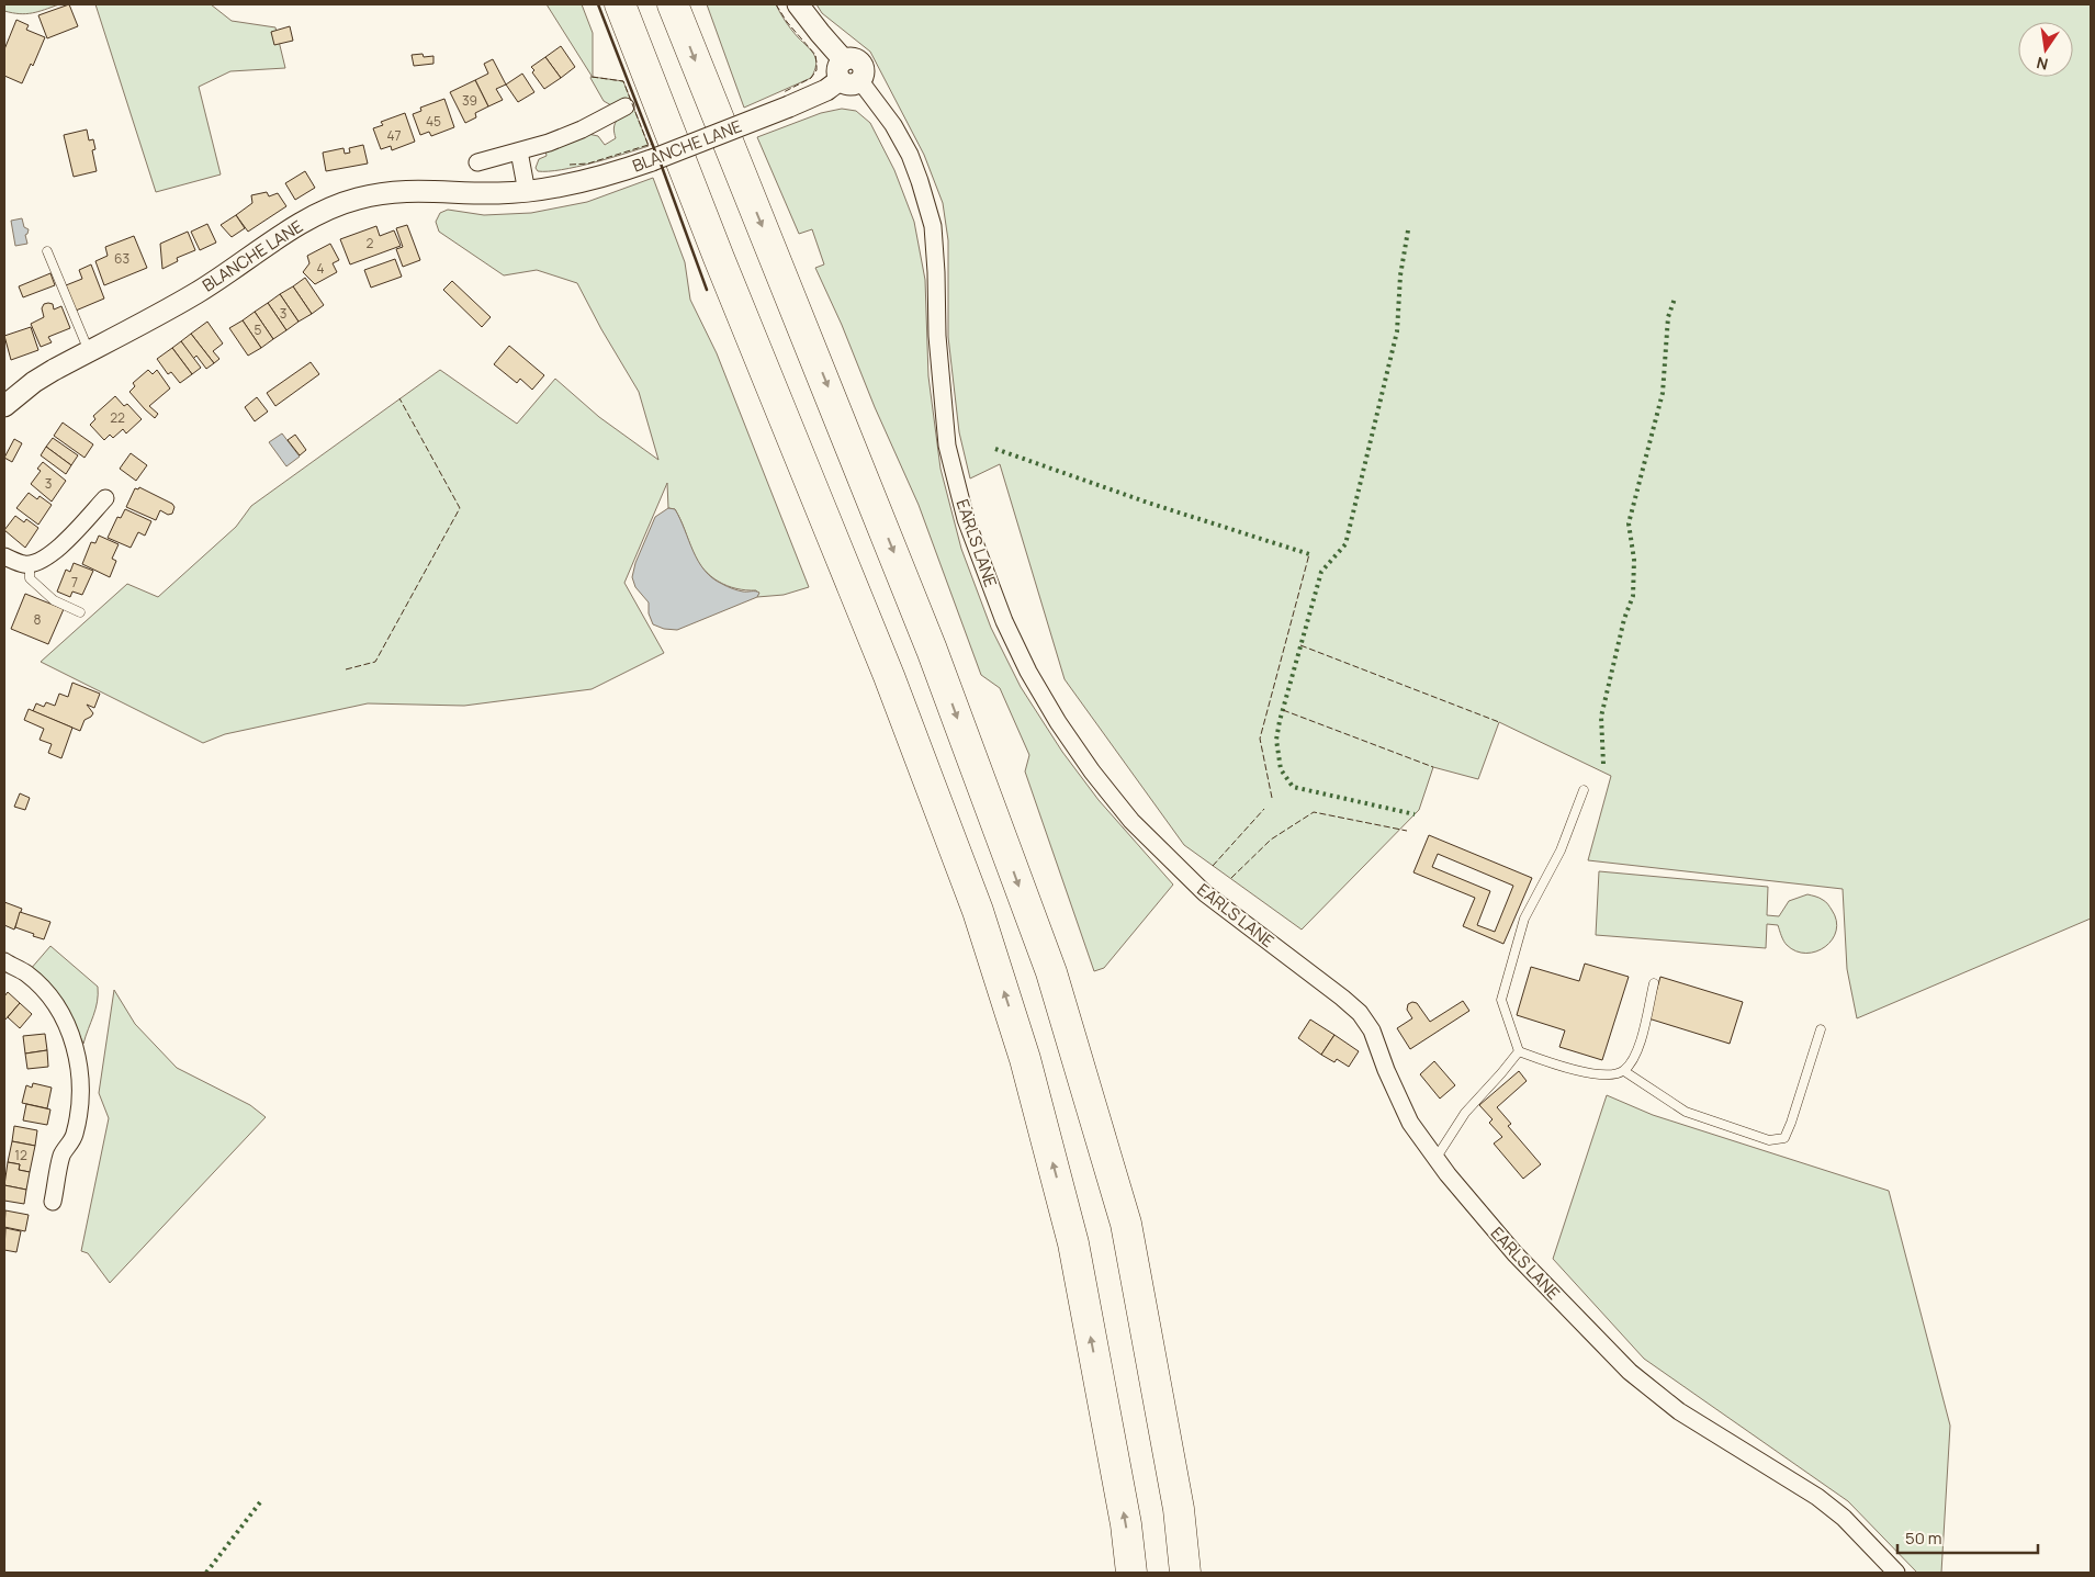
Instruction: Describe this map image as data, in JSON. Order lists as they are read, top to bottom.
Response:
{
  "streets": {
    "street": ["BLANCHE LANE", "EARLS LANE"]
  },
  "crossings": [
    ["BLANCHE LANE", "EARLS LANE"]
  ],
  "house_numbers": [
    "39",
    "45",
    "47",
    "2",
    "63",
    "4",
    "3",
    "5",
    "22",
    "3",
    "7",
    "8",
    "12"
  ],
  "scale_bar": "50 m",
  "north": "bottom"
}
